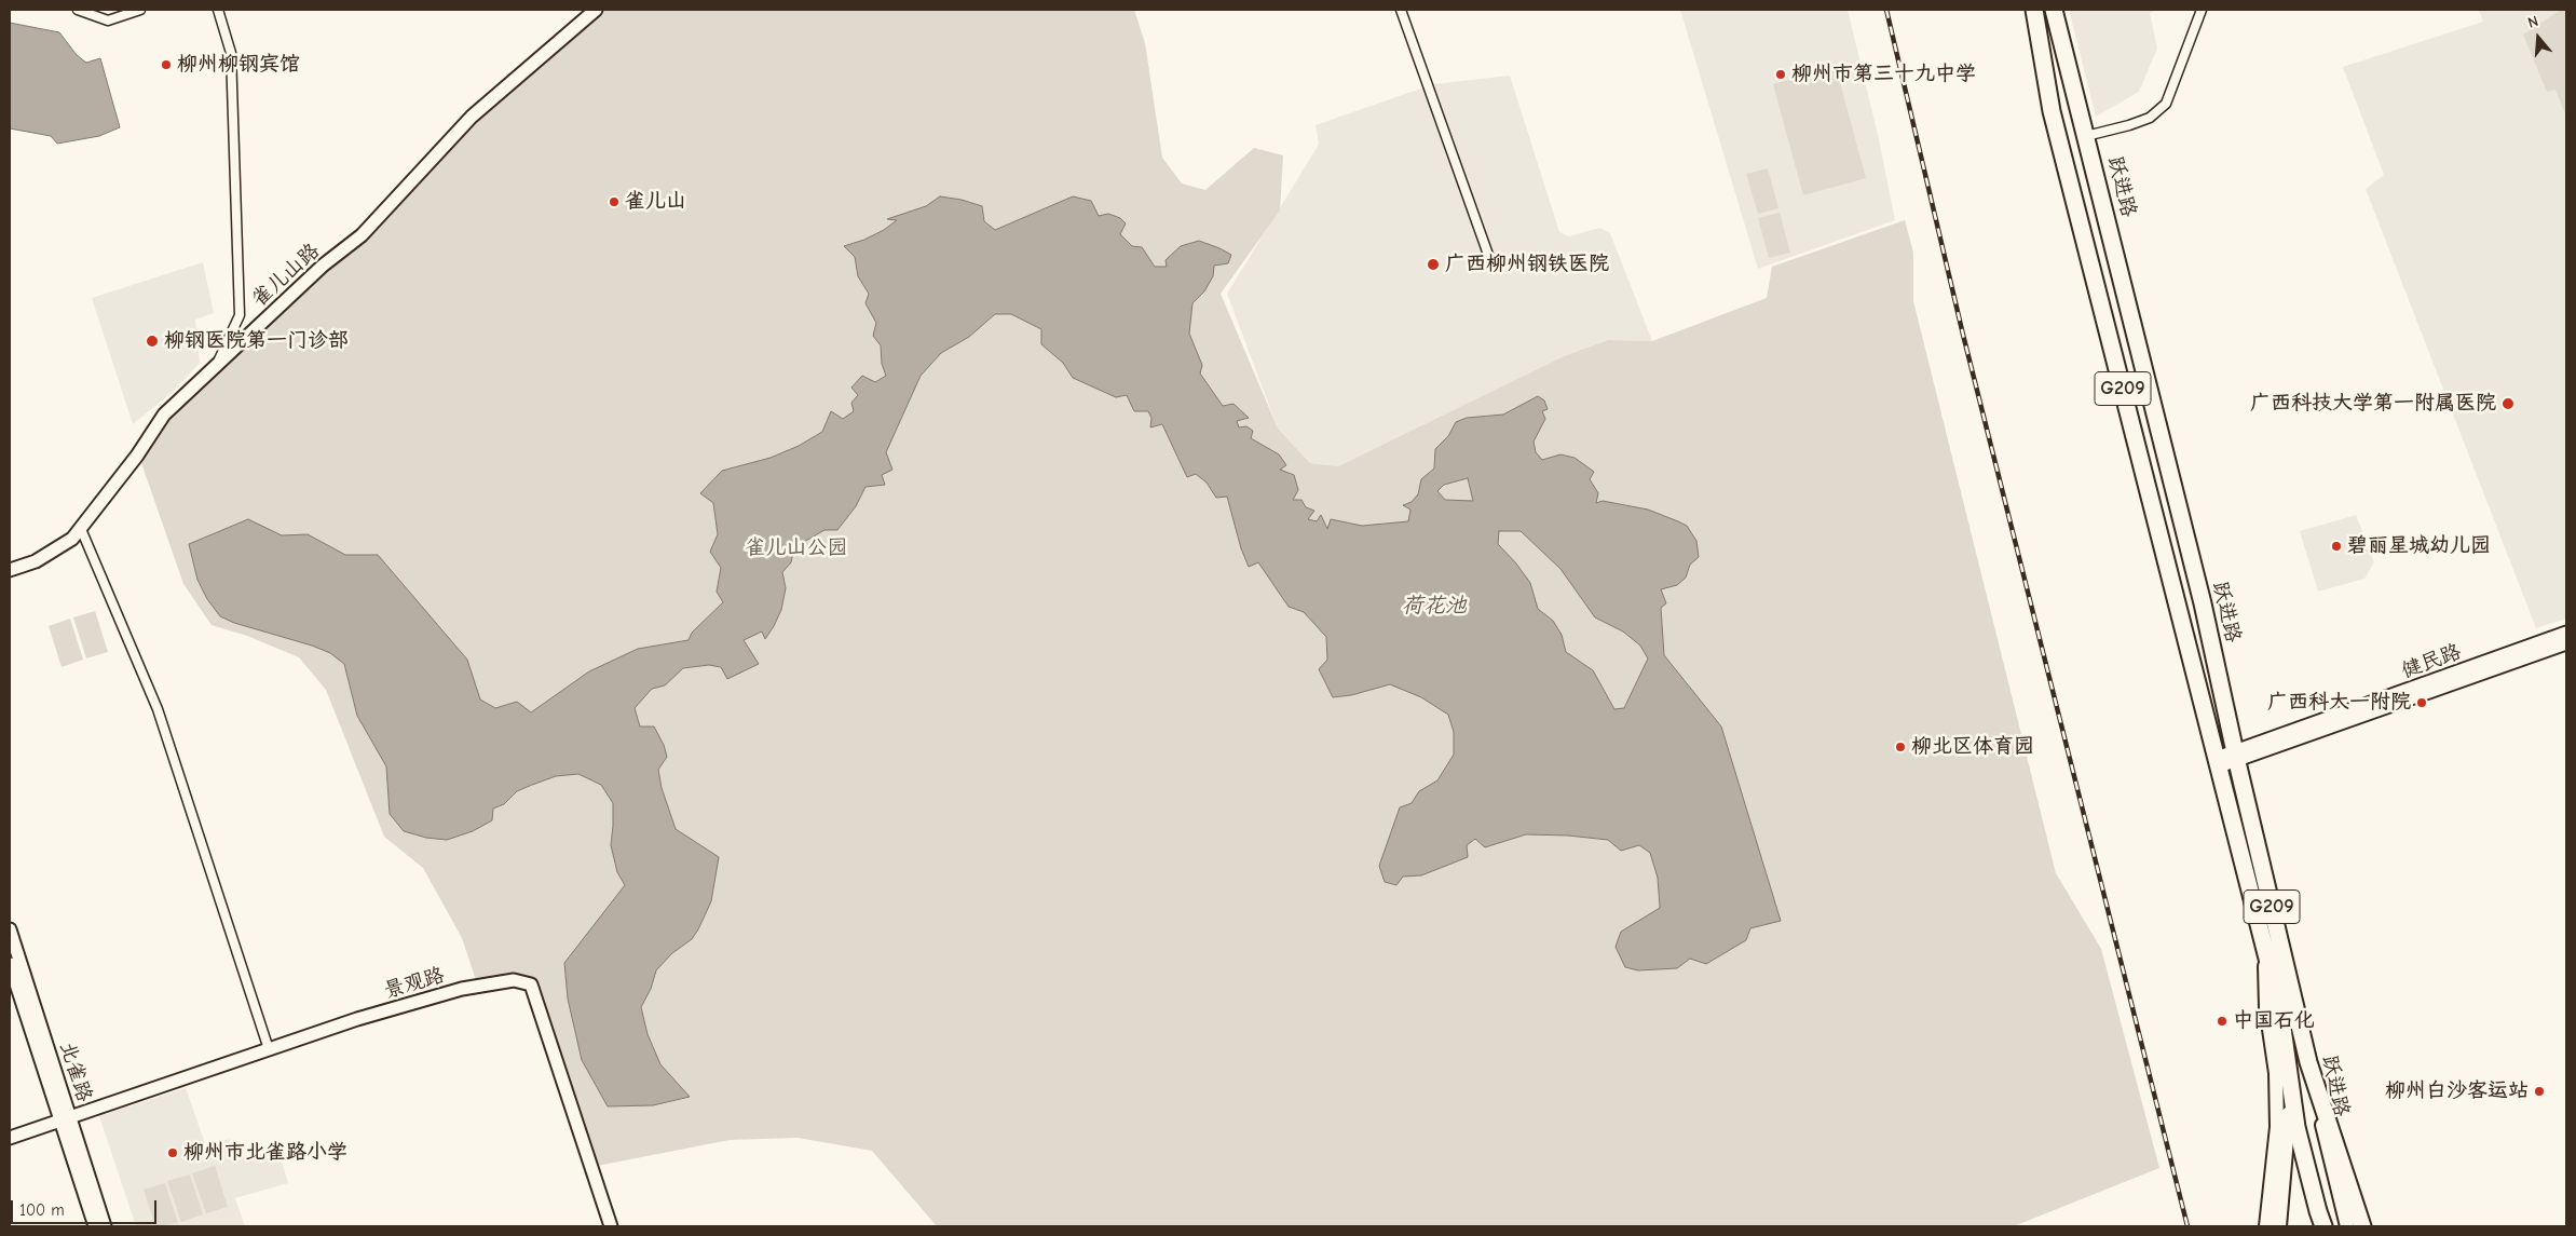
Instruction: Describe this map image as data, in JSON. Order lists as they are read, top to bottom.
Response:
{
  "streets": {
    "highway": ["跃进路", "G209"],
    "street": [
      "雀儿山路",
      "健民路",
      "景观路",
      "北雀路"
    ]
  },
  "crossings": [
    ["跃进路", "G209"],
    ["跃进路", "健民路"],
    ["景观路", "北雀路"]
  ],
  "water": ["荷花池"],
  "parks": ["雀儿山公园"],
  "places": [
    "柳州柳钢宾馆",
    "柳州市第三十九中学",
    "雀儿山",
    "广西柳州钢铁医院",
    "柳钢医院第一门诊部",
    "广西科技大学第一附属医院",
    "碧丽星城幼儿园",
    "广西科大一附院",
    "柳北区体育园",
    "中国石化",
    "柳州白沙客运站",
    "柳州市北雀路小学"
  ],
  "scale_bar": "100 m",
  "north": "top"
}
